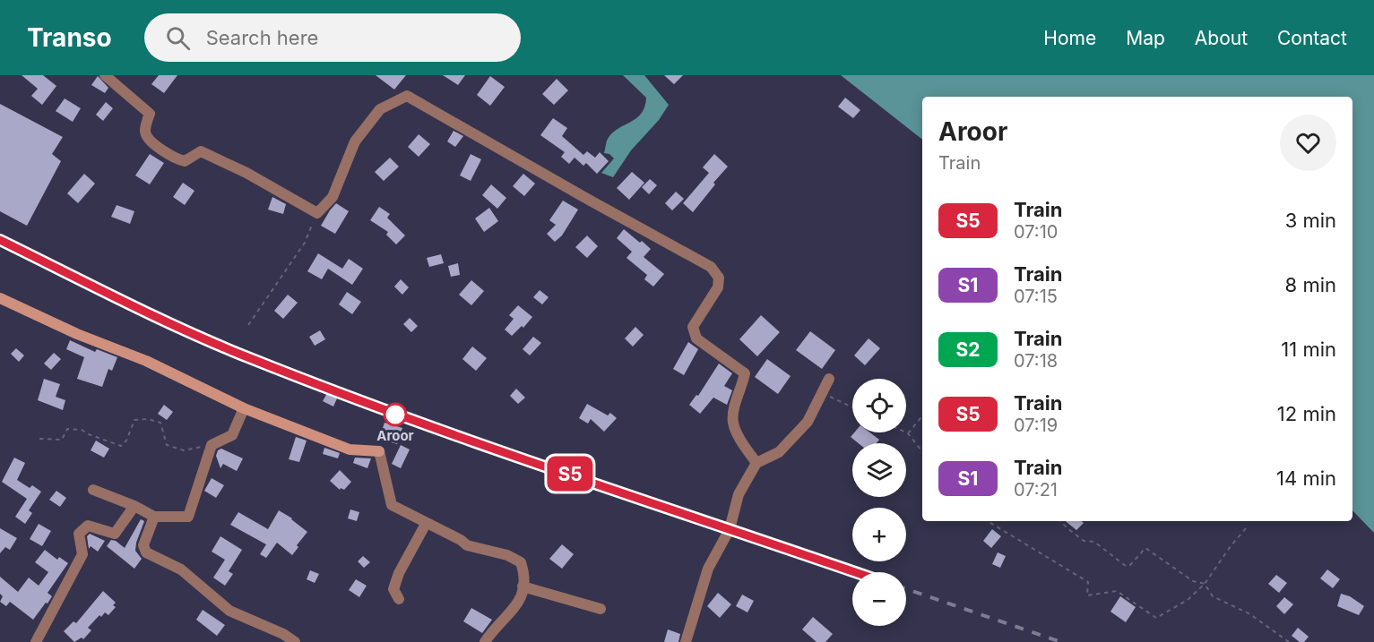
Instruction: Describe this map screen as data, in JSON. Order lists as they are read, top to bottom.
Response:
{
  "places": ["Aroor"],
  "page": {
    "header": "Transo",
    "search": "Search here",
    "nav": [
      "Home",
      "Map",
      "About",
      "Contact"
    ],
    "on_map": "S5",
    "heading": ["Aroor", "Train"],
    "list": [
      {
        "mark": "S5",
        "name": "Train",
        "note": "07:10",
        "value": "3 min"
      },
      {
        "mark": "S1",
        "name": "Train",
        "note": "07:15",
        "value": "8 min"
      },
      {
        "mark": "S2",
        "name": "Train",
        "note": "07:18",
        "value": "11 min"
      },
      {
        "mark": "S5",
        "name": "Train",
        "note": "07:19",
        "value": "12 min"
      },
      {
        "mark": "S1",
        "name": "Train",
        "note": "07:21",
        "value": "14 min"
      }
    ],
    "map_buttons": ["+", "−"]
  }
}
